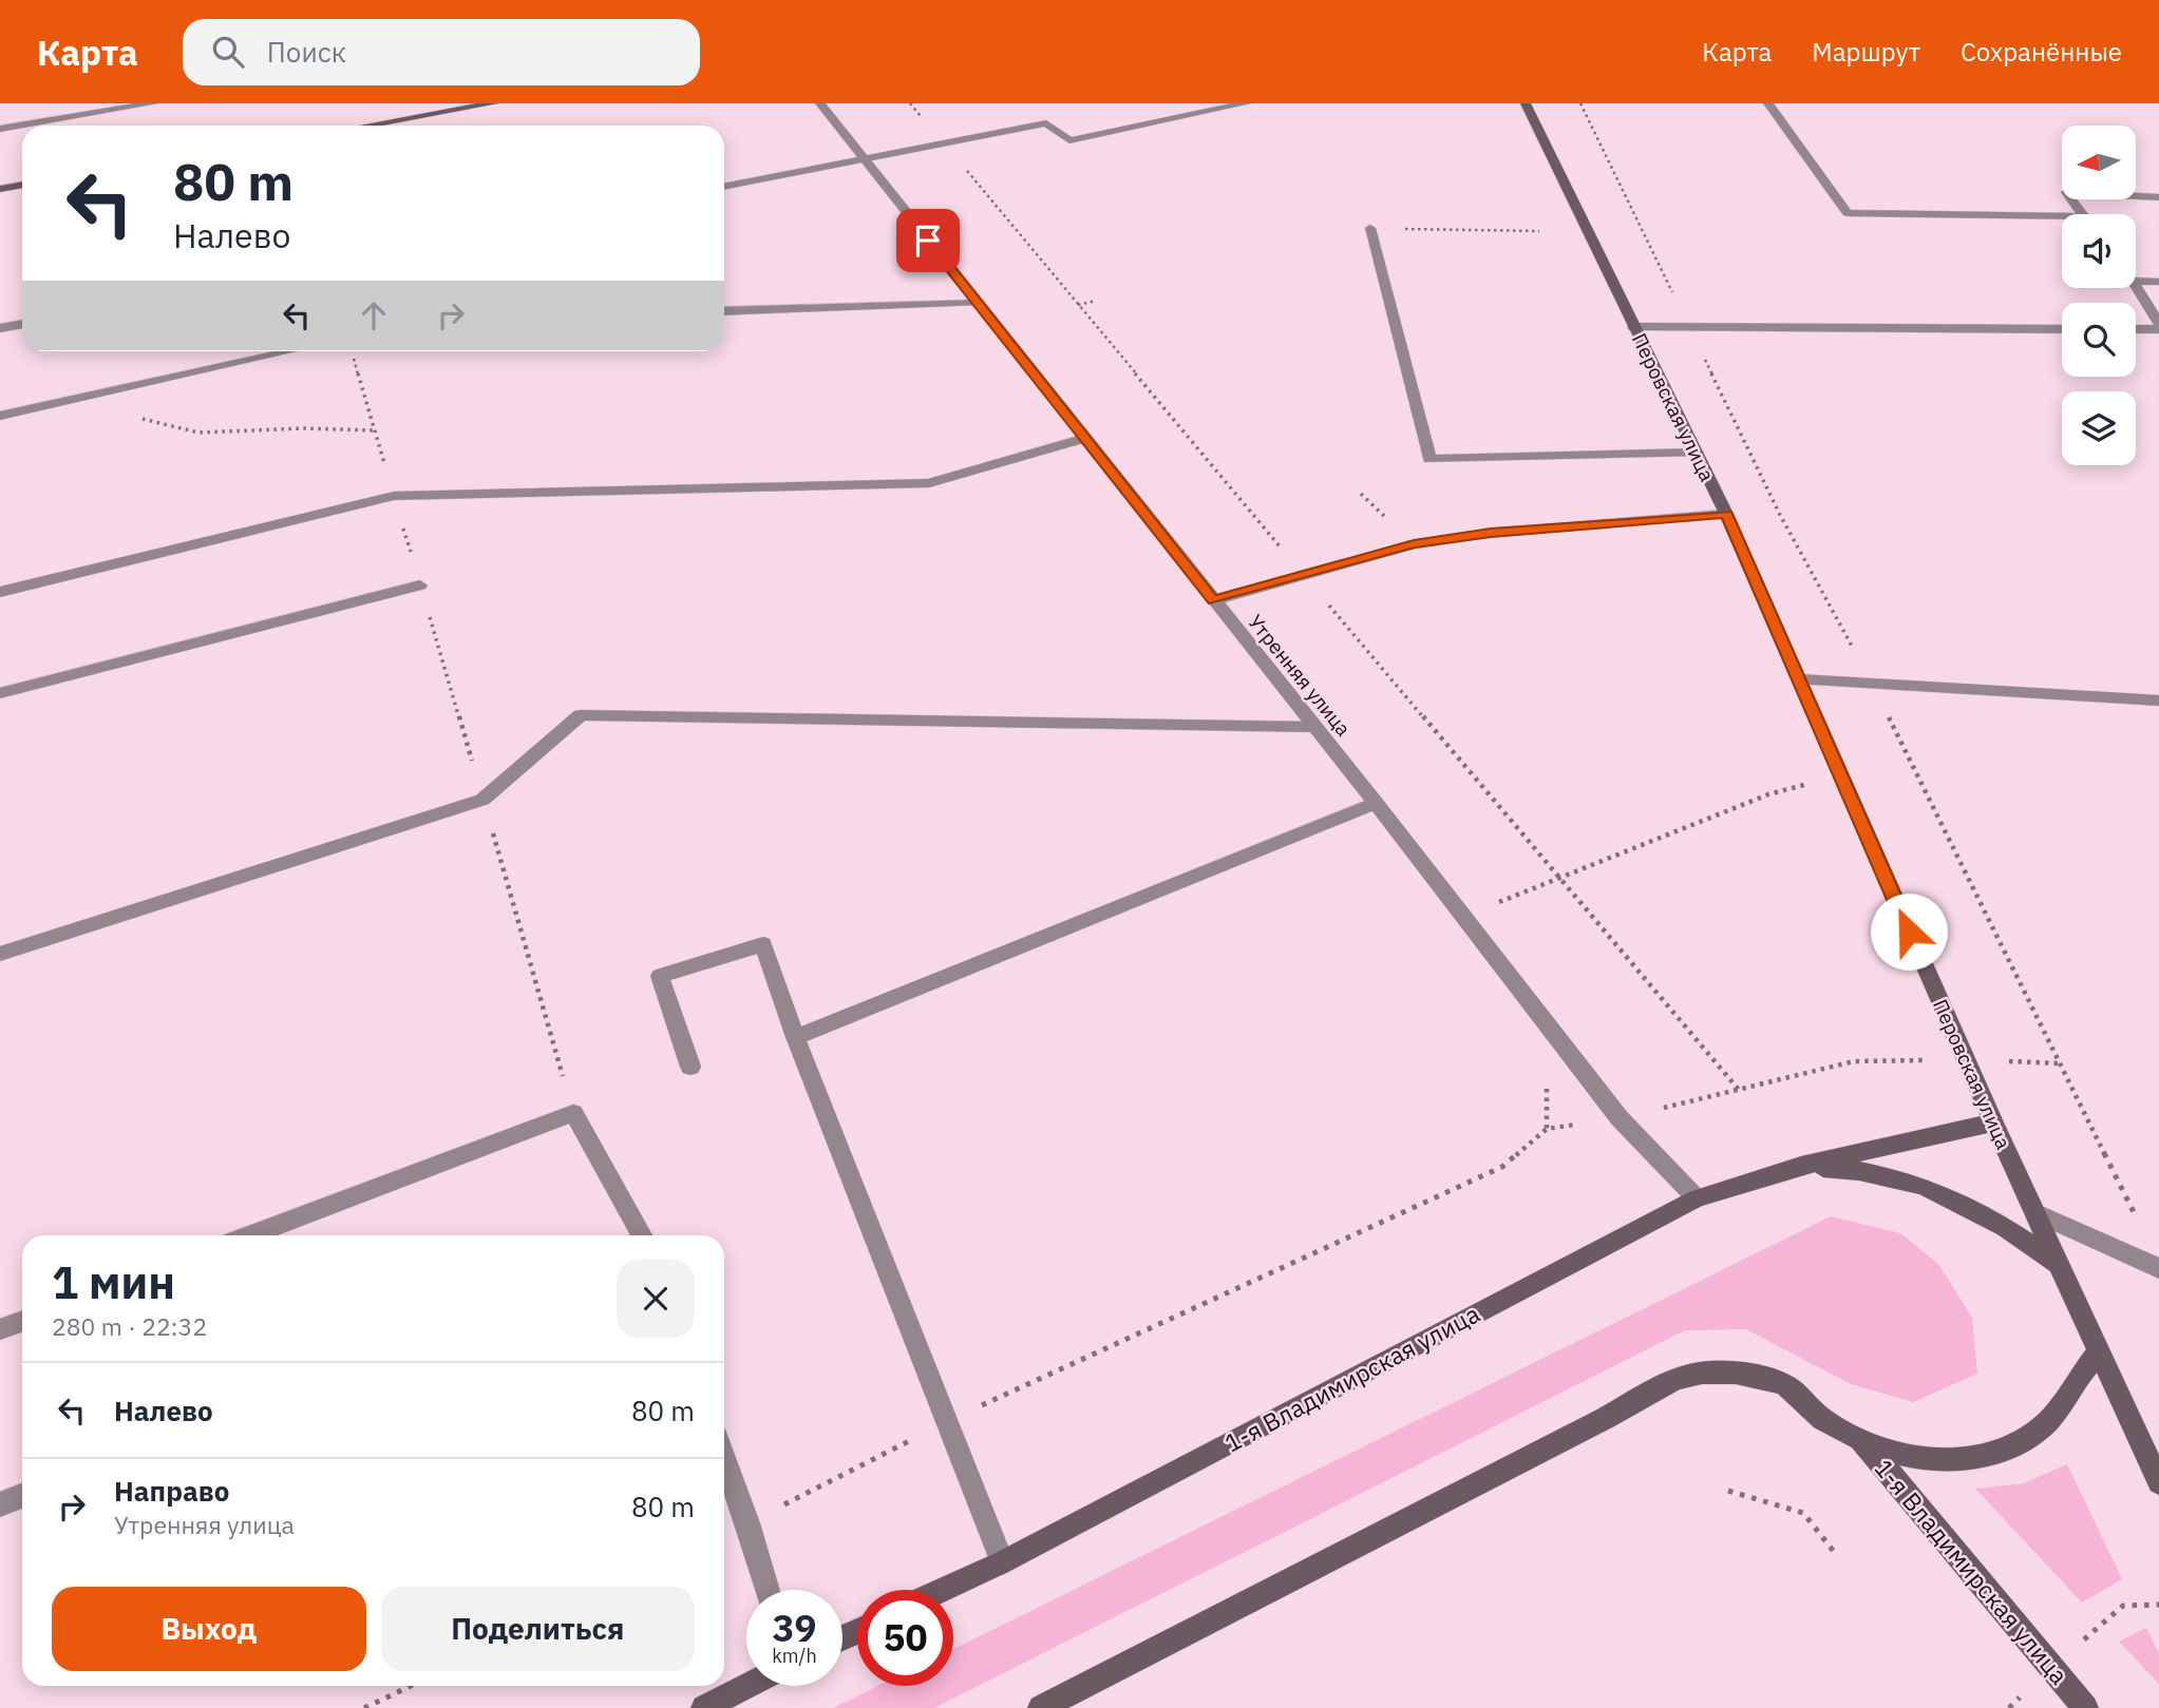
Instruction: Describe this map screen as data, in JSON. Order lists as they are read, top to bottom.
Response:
{
  "streets": {
    "main road": ["Перовская улица", "1-я Владимирская улица"],
    "street": ["Утренняя улица"]
  },
  "crossings": [
    ["Перовская улица", "1-я Владимирская улица"],
    ["Утренняя улица", "1-я Владимирская улица"]
  ],
  "north": "left",
  "page": {
    "header": "Карта",
    "search": "Поиск",
    "nav": ["Карта", "Маршрут", "Сохранённые"],
    "turn": ["80 m", "Налево"],
    "heading": ["1 мин", "280 m · 22:32"],
    "list": [
      {
        "name": "Налево",
        "value": "80 m"
      },
      {
        "name": "Направо",
        "note": "Утренняя улица",
        "value": "80 m"
      }
    ],
    "buttons": ["Выход", "Поделиться"],
    "speed": "39 km/h",
    "limit": "50"
  }
}
